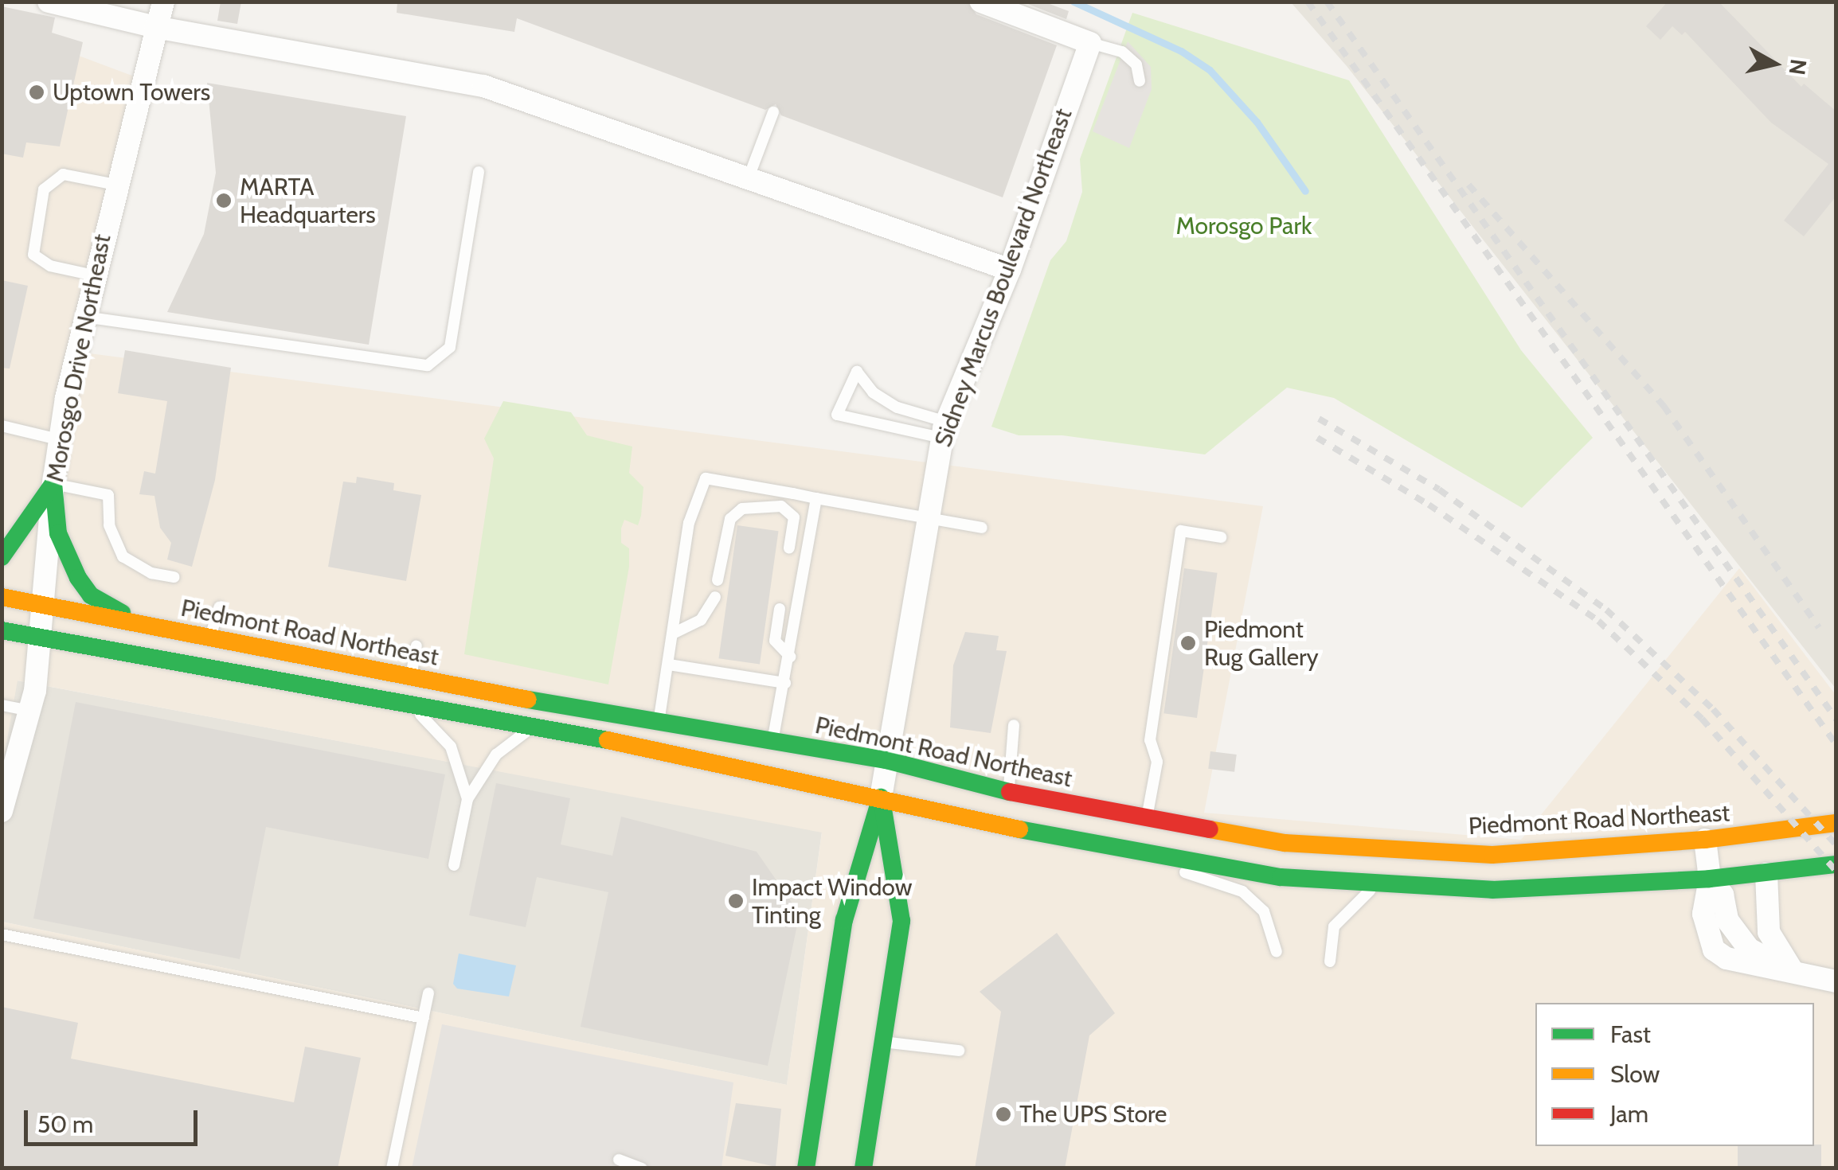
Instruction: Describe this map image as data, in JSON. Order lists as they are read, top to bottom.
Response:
{
  "streets": {
    "main road": ["Sidney Marcus Boulevard Northeast", "Piedmont Road Northeast"],
    "street": ["Morosgo Drive Northeast"]
  },
  "crossings": [
    ["Sidney Marcus Boulevard Northeast", "Piedmont Road Northeast"],
    ["Morosgo Drive Northeast", "Piedmont Road Northeast"]
  ],
  "parks": ["Morosgo Park"],
  "places": [
    "Uptown Towers",
    "MARTA Headquarters",
    "Piedmont Rug Gallery",
    "Impact Window Tinting",
    "The UPS Store"
  ],
  "legend": ["Fast", "Slow", "Jam"],
  "scale_bar": "50 m",
  "north": "right"
}
